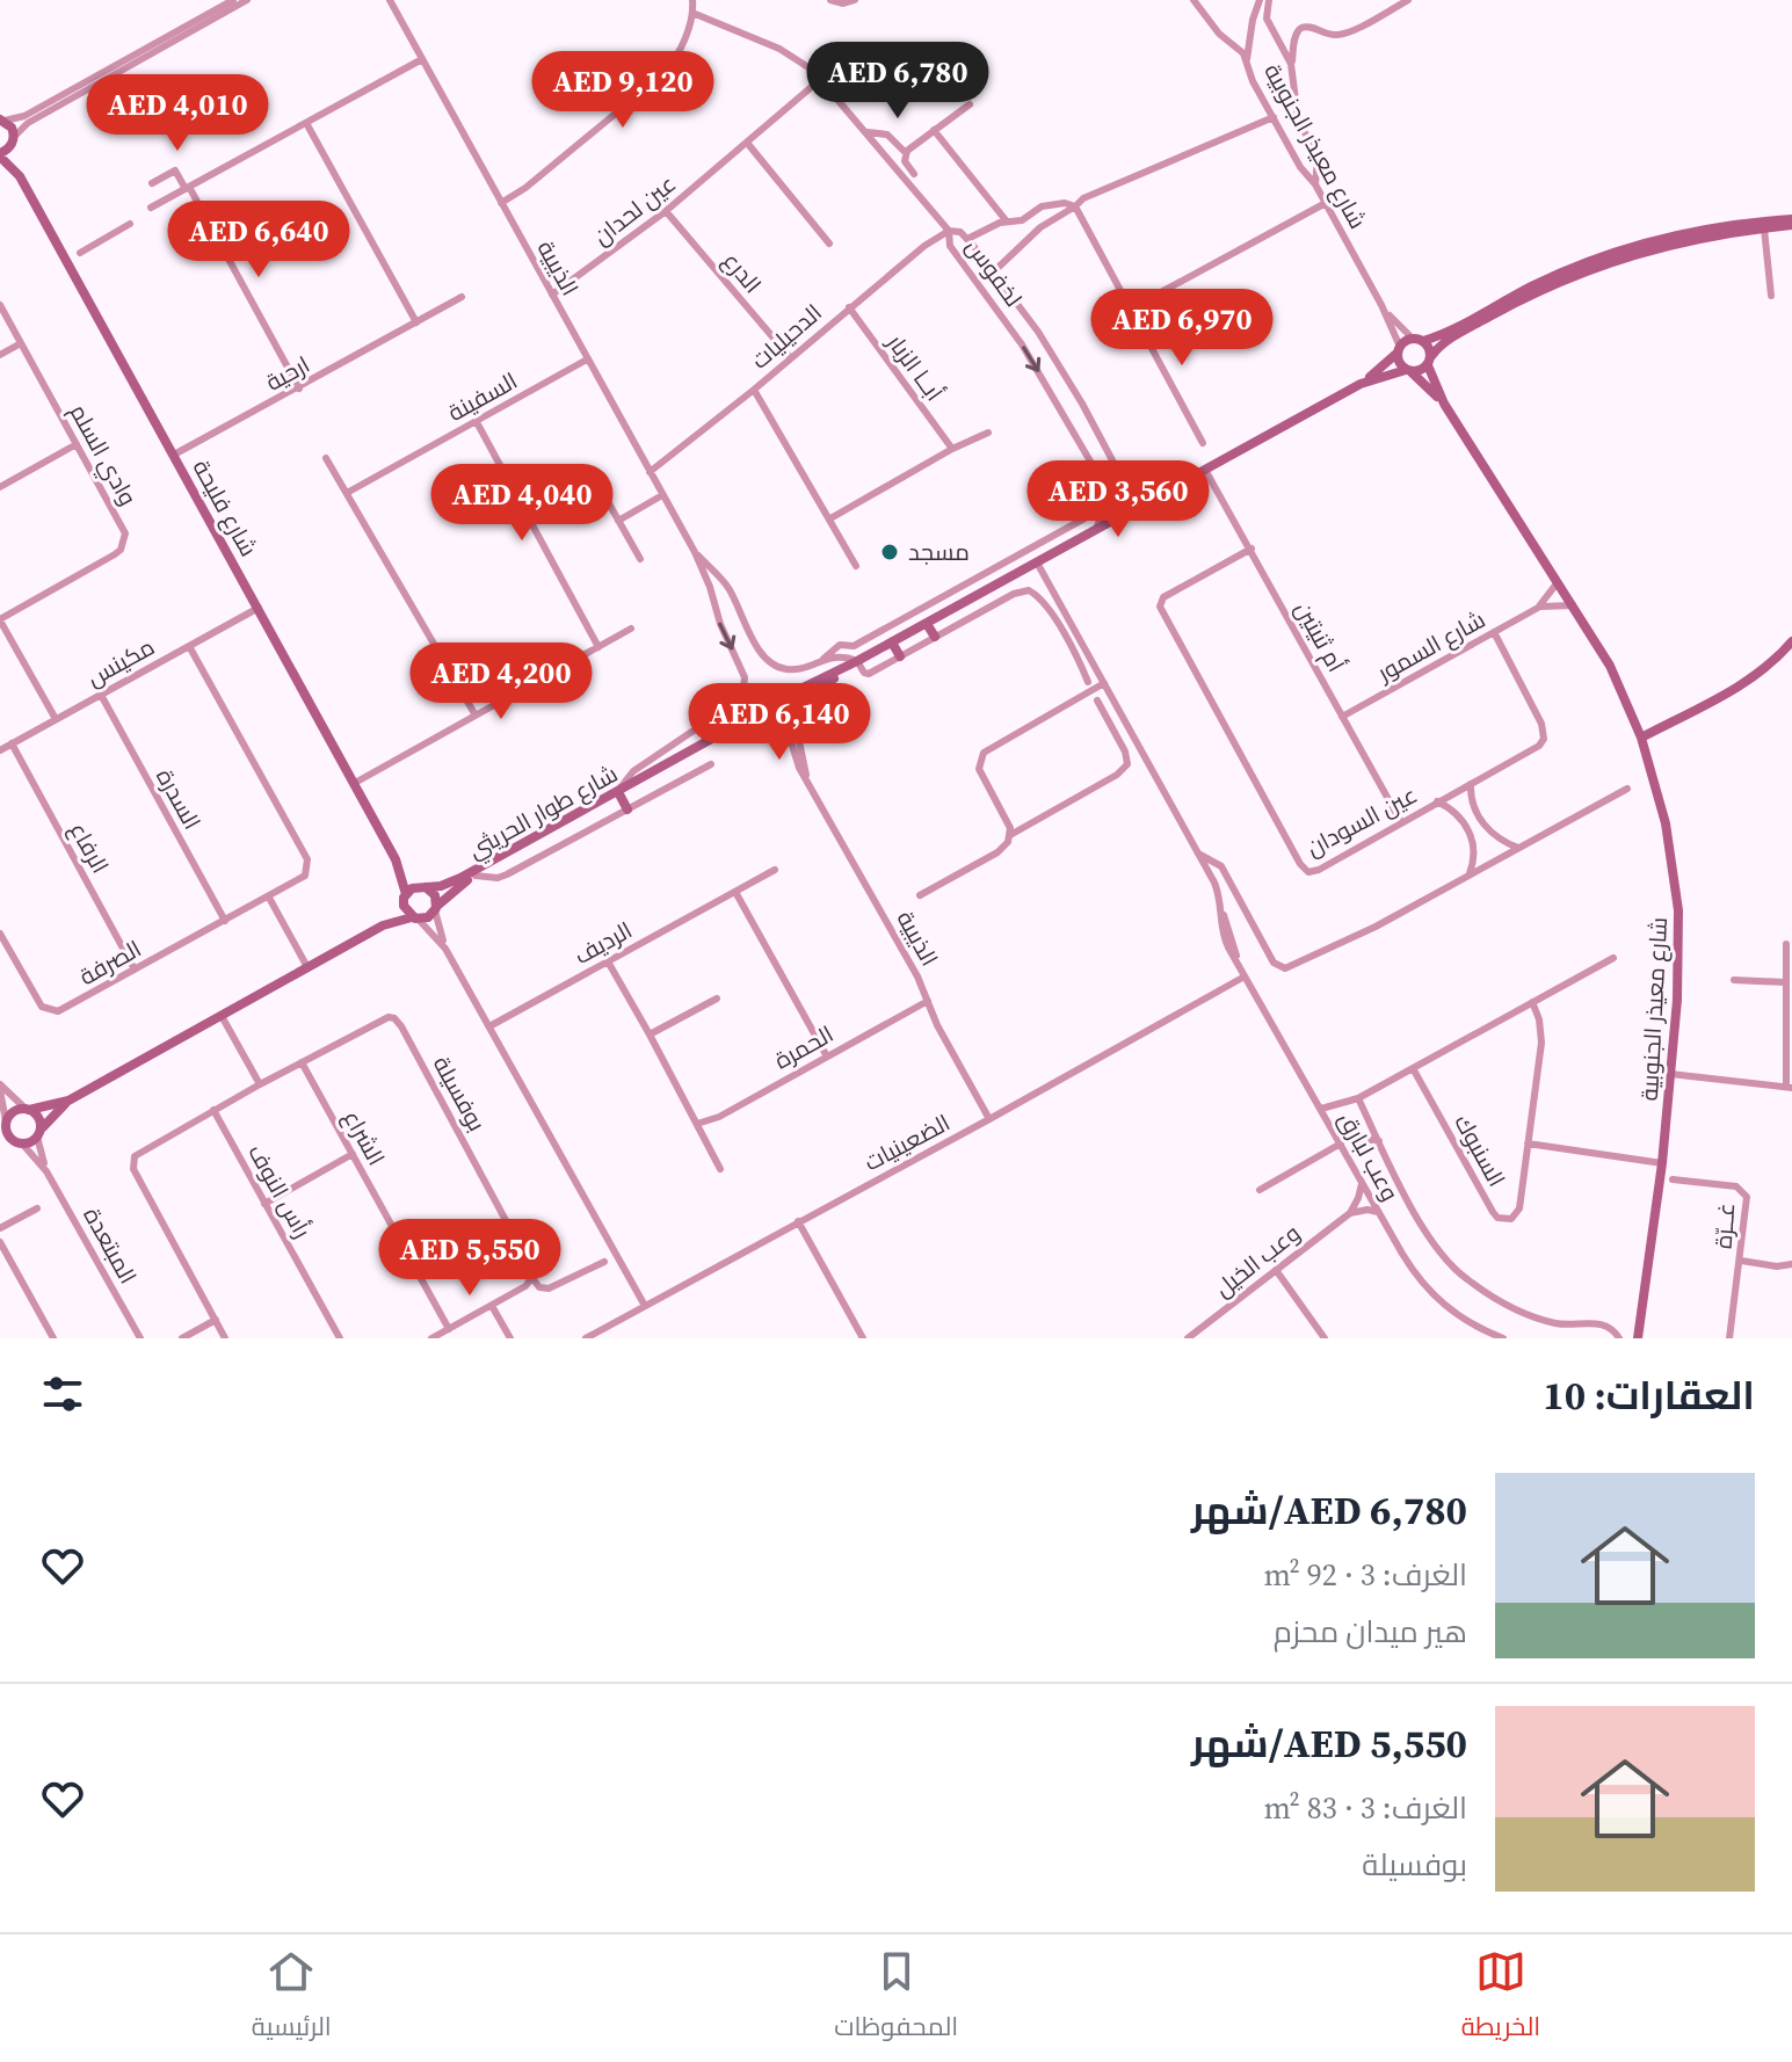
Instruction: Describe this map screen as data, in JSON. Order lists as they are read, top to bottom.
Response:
{
  "streets": {
    "street": [
      "شارع معيذر الجنوبية",
      "عين لحدان",
      "الذيبية",
      "الدرع",
      "لخفوس",
      "الدحيليات",
      "أبــا الزبار",
      "ارحية",
      "السفينة",
      "وادي السلم",
      "شارع فليحة",
      "أم ثنيتين",
      "شارع السمور",
      "مكينس",
      "السدرة",
      "شارع طوار الحريثي",
      "عين السودان",
      "الرفاع",
      "الرديف",
      "الصرفة",
      "الحمرة",
      "بوفسيلة",
      "الشراع",
      "الضعينيات",
      "السنبوك",
      "وعب لبارق",
      "رأس النوف",
      "غــرّة",
      "المبتعدة",
      "وعب الخيل"
    ]
  },
  "crossings": [
    ["شارع معيذر الجنوبية", "شارع السمور"],
    ["شارع معيذر الجنوبية", "السنبوك"],
    ["عين لحدان", "الذيبية"],
    ["عين لحدان", "الدرع"],
    ["عين لحدان", "لخفوس"],
    ["الذيبية", "الدحيليات"],
    ["الذيبية", "السفينة"],
    ["الذيبية", "شارع طوار الحريثي"],
    ["الذيبية", "الحمرة"],
    ["الذيبية", "الضعينيات"],
    ["الدرع", "الدحيليات"],
    ["لخفوس", "الدحيليات"],
    ["الدحيليات", "أبــا الزبار"],
    ["ارحية", "شارع فليحة"],
    ["وادي السلم", "مكينس"],
    ["شارع فليحة", "مكينس"],
    ["شارع فليحة", "شارع طوار الحريثي"],
    ["أم ثنيتين", "شارع السمور"],
    ["أم ثنيتين", "عين السودان"],
    ["شارع السمور", "عين السودان"],
    ["مكينس", "السدرة"],
    ["مكينس", "الرفاع"],
    ["مكينس", "الصرفة"],
    ["السدرة", "الصرفة"],
    ["الرفاع", "الصرفة"],
    ["بوفسيلة", "الشراع"],
    ["بوفسيلة", "رأس النوف"],
    ["الضعينيات", "وعب لبارق"]
  ],
  "places": ["مسجد"],
  "page": {
    "price": [
      "AED 6,780",
      "AED 9,120",
      "AED 4,010",
      "AED 6,640",
      "AED 6,970",
      "AED 3,560",
      "AED 4,040",
      "AED 4,200",
      "AED 6,140",
      "AED 5,550"
    ],
    "heading": "العقارات: 10",
    "list": [
      {
        "name": "AED 6,780/شهر",
        "note": "الغرف: 3 · 92 m² · هير ميدان محزم"
      },
      {
        "name": "AED 5,550/شهر",
        "note": "الغرف: 3 · 83 m² · بوفسيلة"
      }
    ],
    "tabs": ["الخريطة", "المحفوظات", "الرئيسية"]
  }
}
